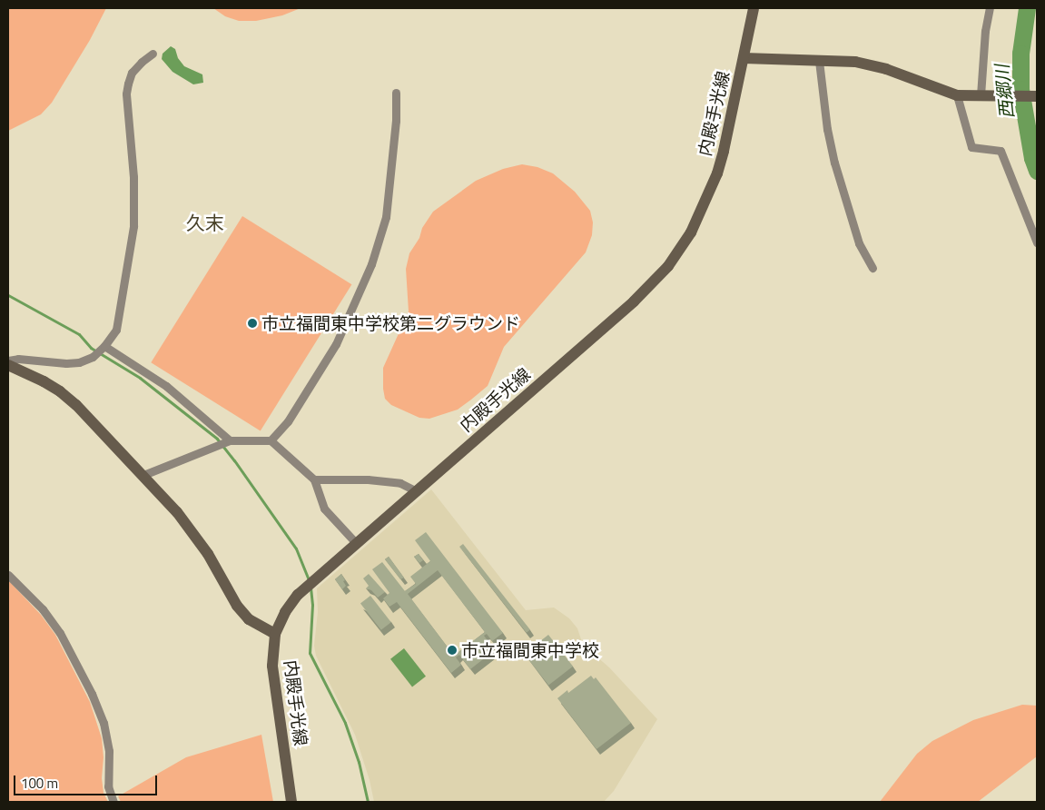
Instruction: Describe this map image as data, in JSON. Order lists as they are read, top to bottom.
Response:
{
  "streets": {
    "main road": ["内殿手光線"]
  },
  "districts": ["久末"],
  "water": ["西郷川"],
  "places": ["市立福間東中学校第二グラウンド", "市立福間東中学校"],
  "scale_bar": "100 m"
}
